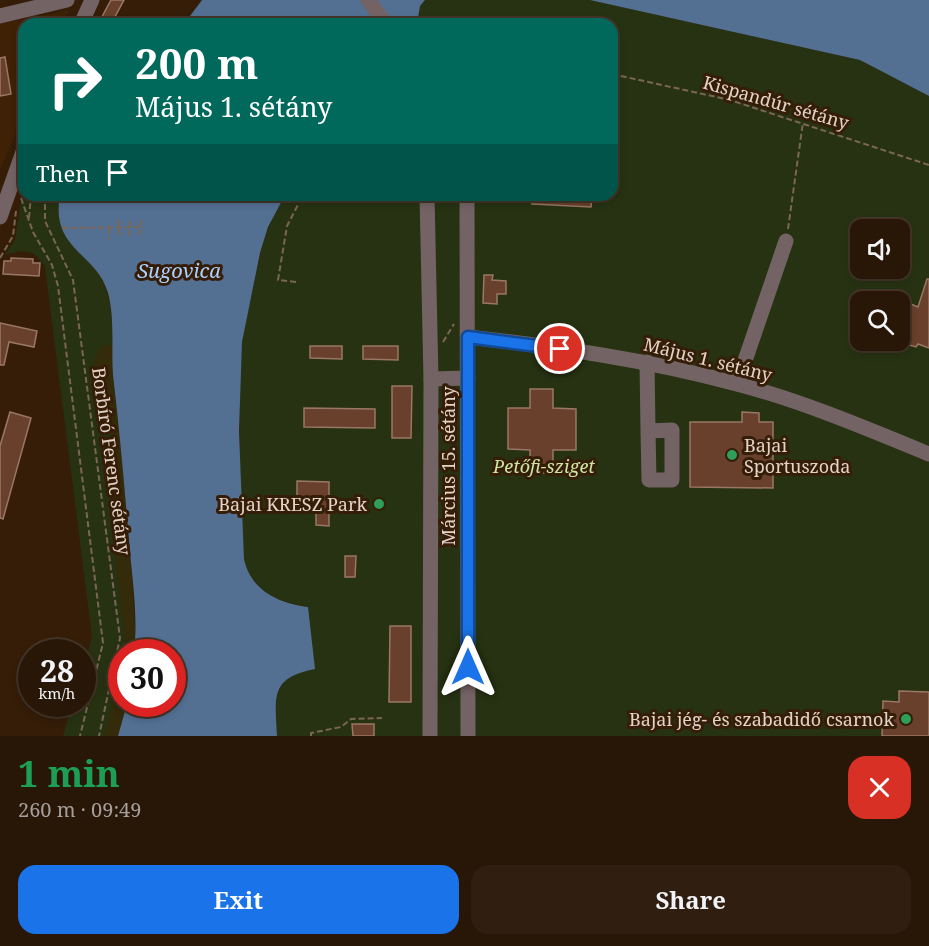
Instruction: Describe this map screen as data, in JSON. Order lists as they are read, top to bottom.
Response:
{
  "streets": {
    "street": ["Május 1. sétány", "Március 15. sétány"],
    "path": ["Kispandúr sétány", "Borbíró Ferenc sétány"]
  },
  "crossings": [
    ["Május 1. sétány", "Március 15. sétány"]
  ],
  "water": ["Sugovica"],
  "parks": ["Petőfi-sziget"],
  "places": ["Bajai Sportuszoda", "Bajai KRESZ Park", "Bajai jég- és szabadidő csarnok"],
  "page": {
    "turn": ["200 m", "Május 1. sétány"],
    "then": "Then",
    "speed": "28 km/h",
    "limit": "30",
    "heading": ["1 min", "260 m · 09:49"],
    "buttons": ["Exit", "Share"]
  }
}
